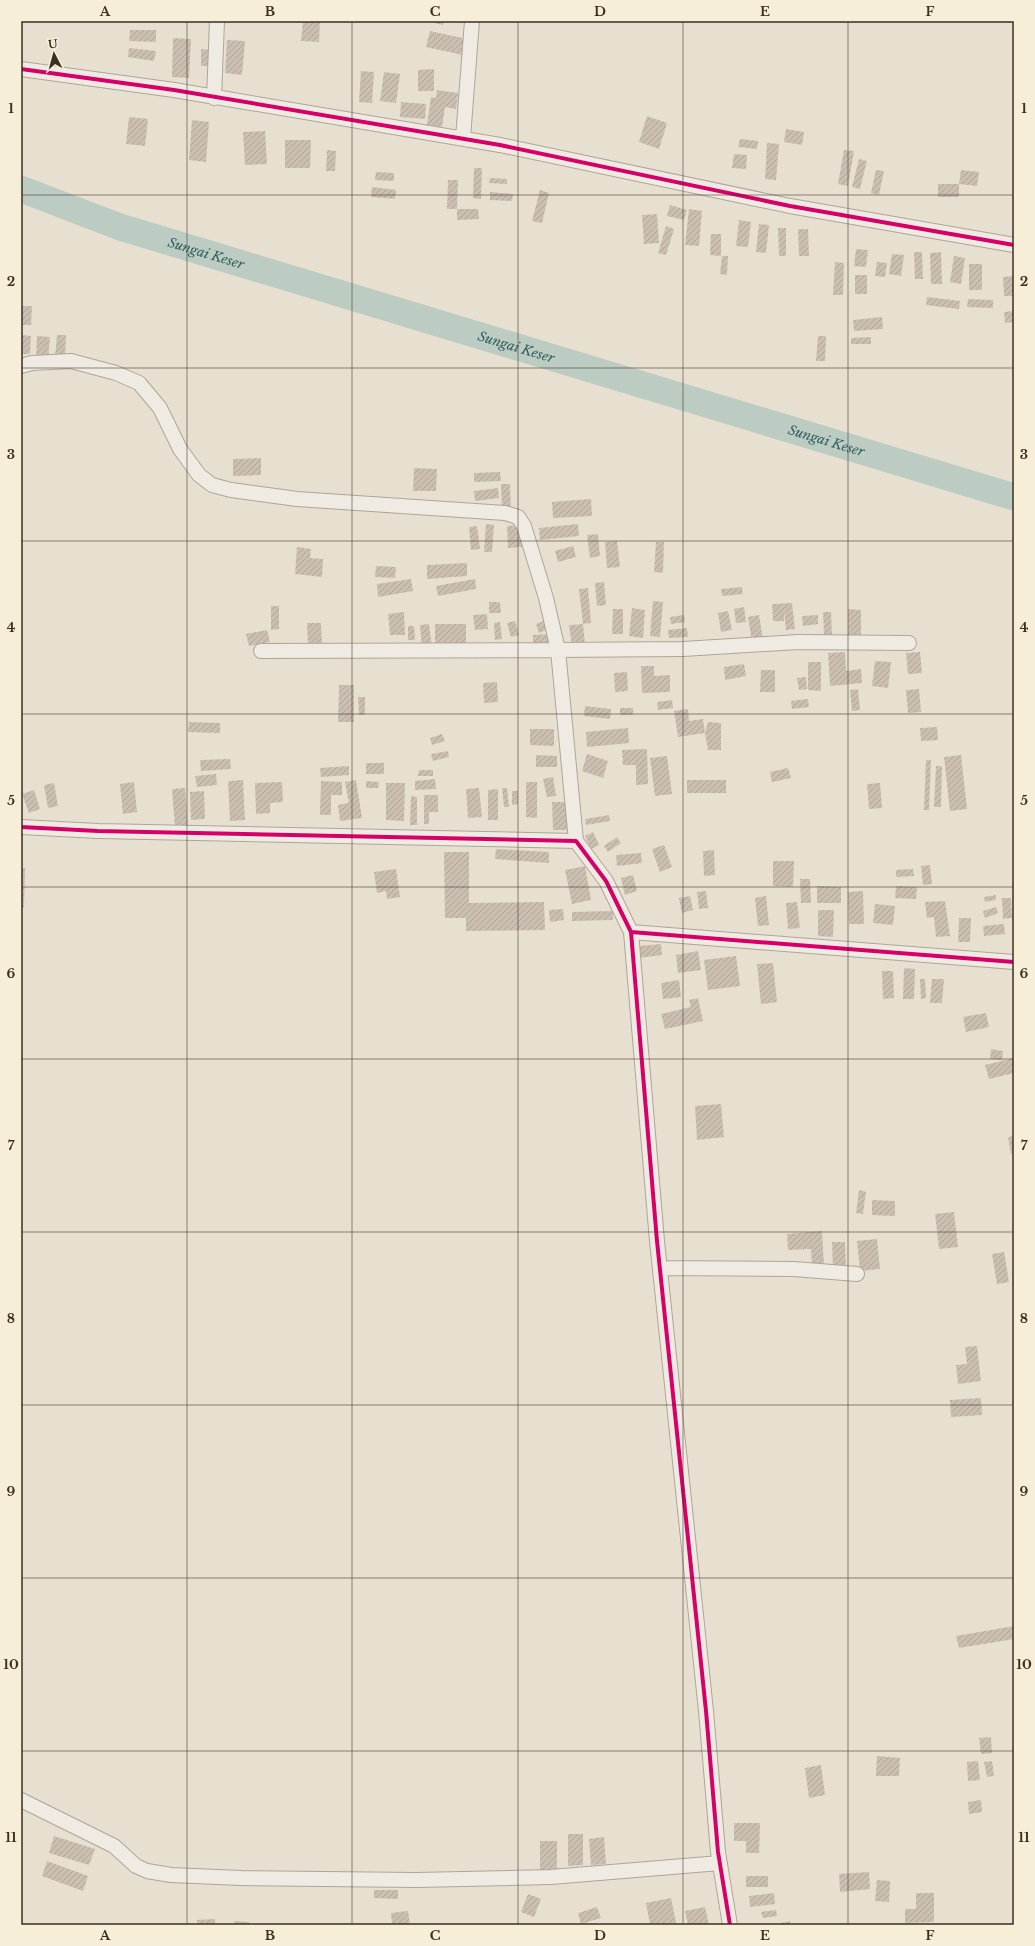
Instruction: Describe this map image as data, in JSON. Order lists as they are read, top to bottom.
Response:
{
  "water": ["Sungai Keser"],
  "north": "top",
  "grid": {
    "columns": [
      "A",
      "B",
      "C",
      "D",
      "E",
      "F"
    ],
    "rows": [
      "1",
      "2",
      "3",
      "4",
      "5",
      "6",
      "7",
      "8",
      "9",
      "10",
      "11"
    ]
  }
}
